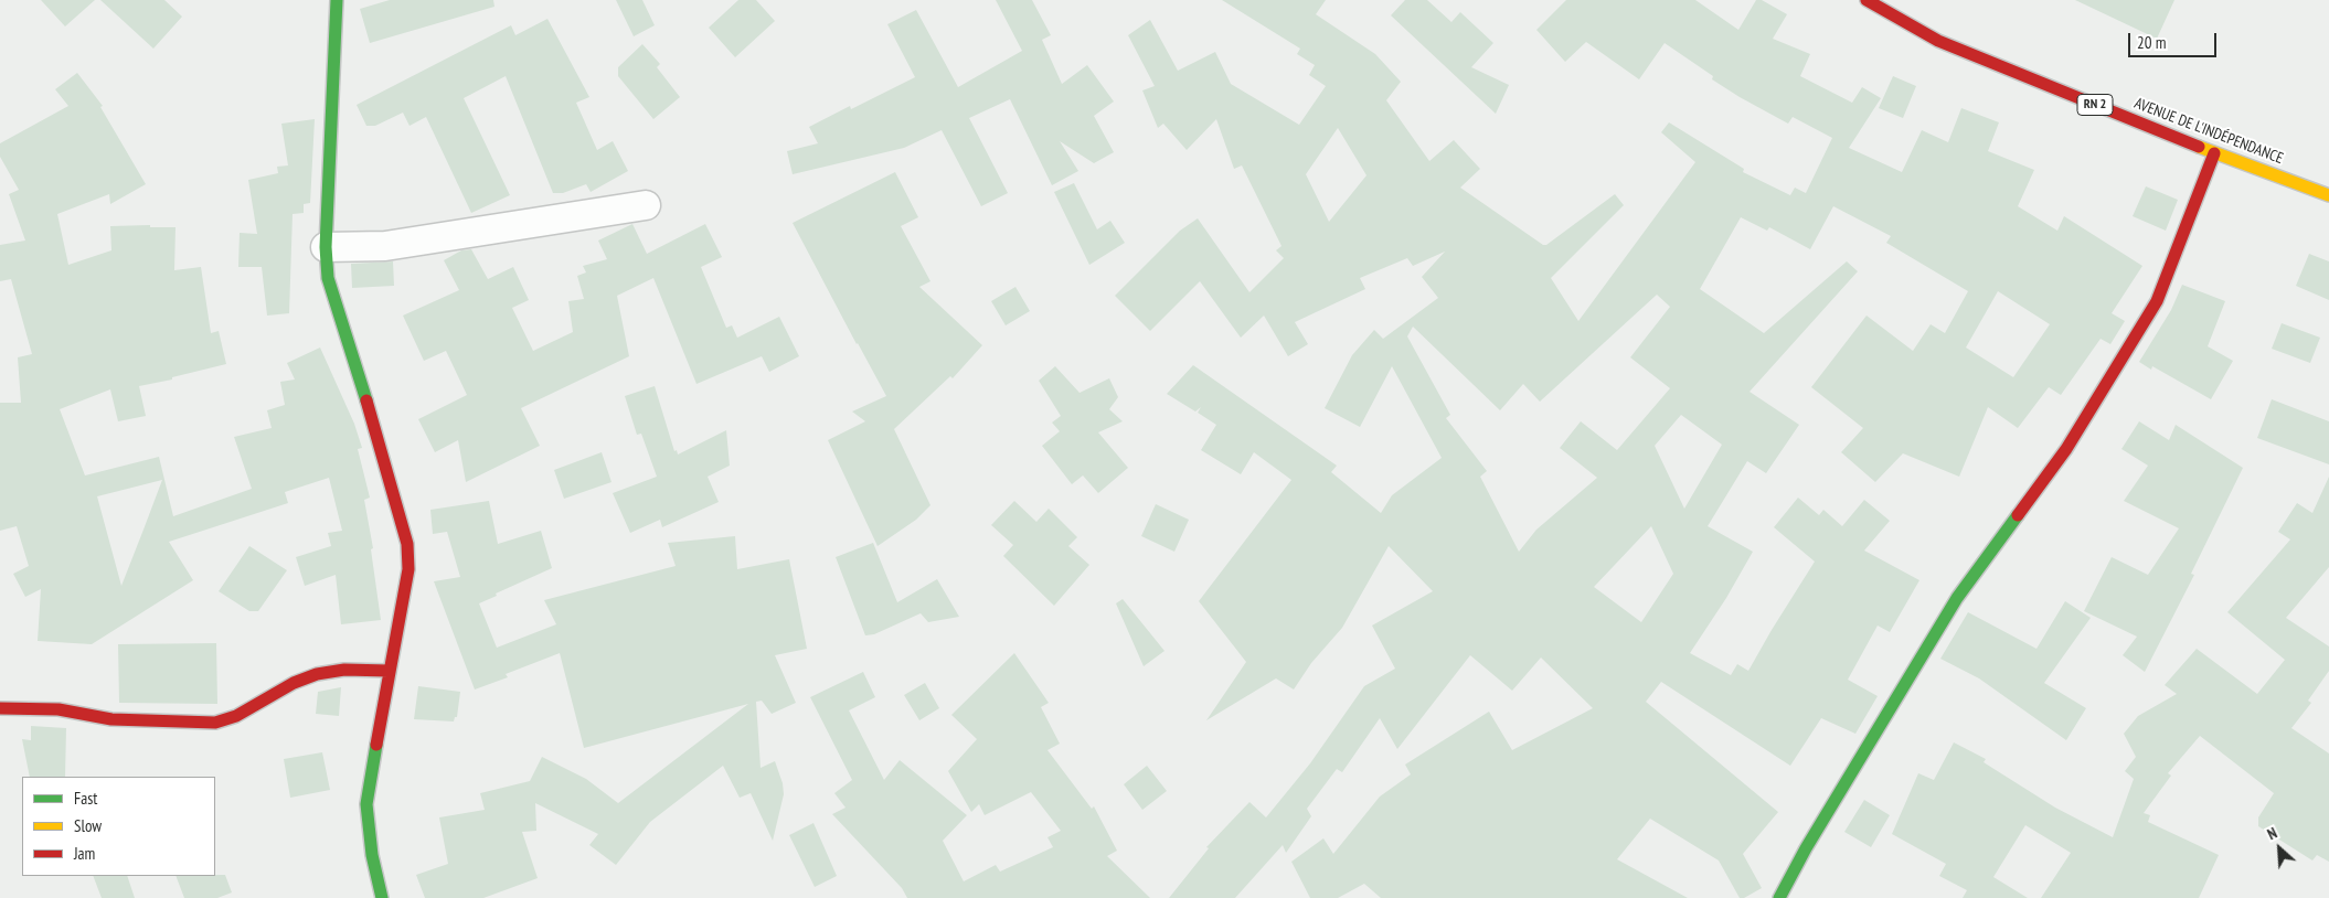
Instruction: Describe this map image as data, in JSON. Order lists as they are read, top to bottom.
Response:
{
  "streets": {
    "street": ["RN 2", "AVENUE DE L'INDÉPENDANCE"]
  },
  "legend": ["Fast", "Slow", "Jam"],
  "scale_bar": "20 m",
  "north": "top left"
}
